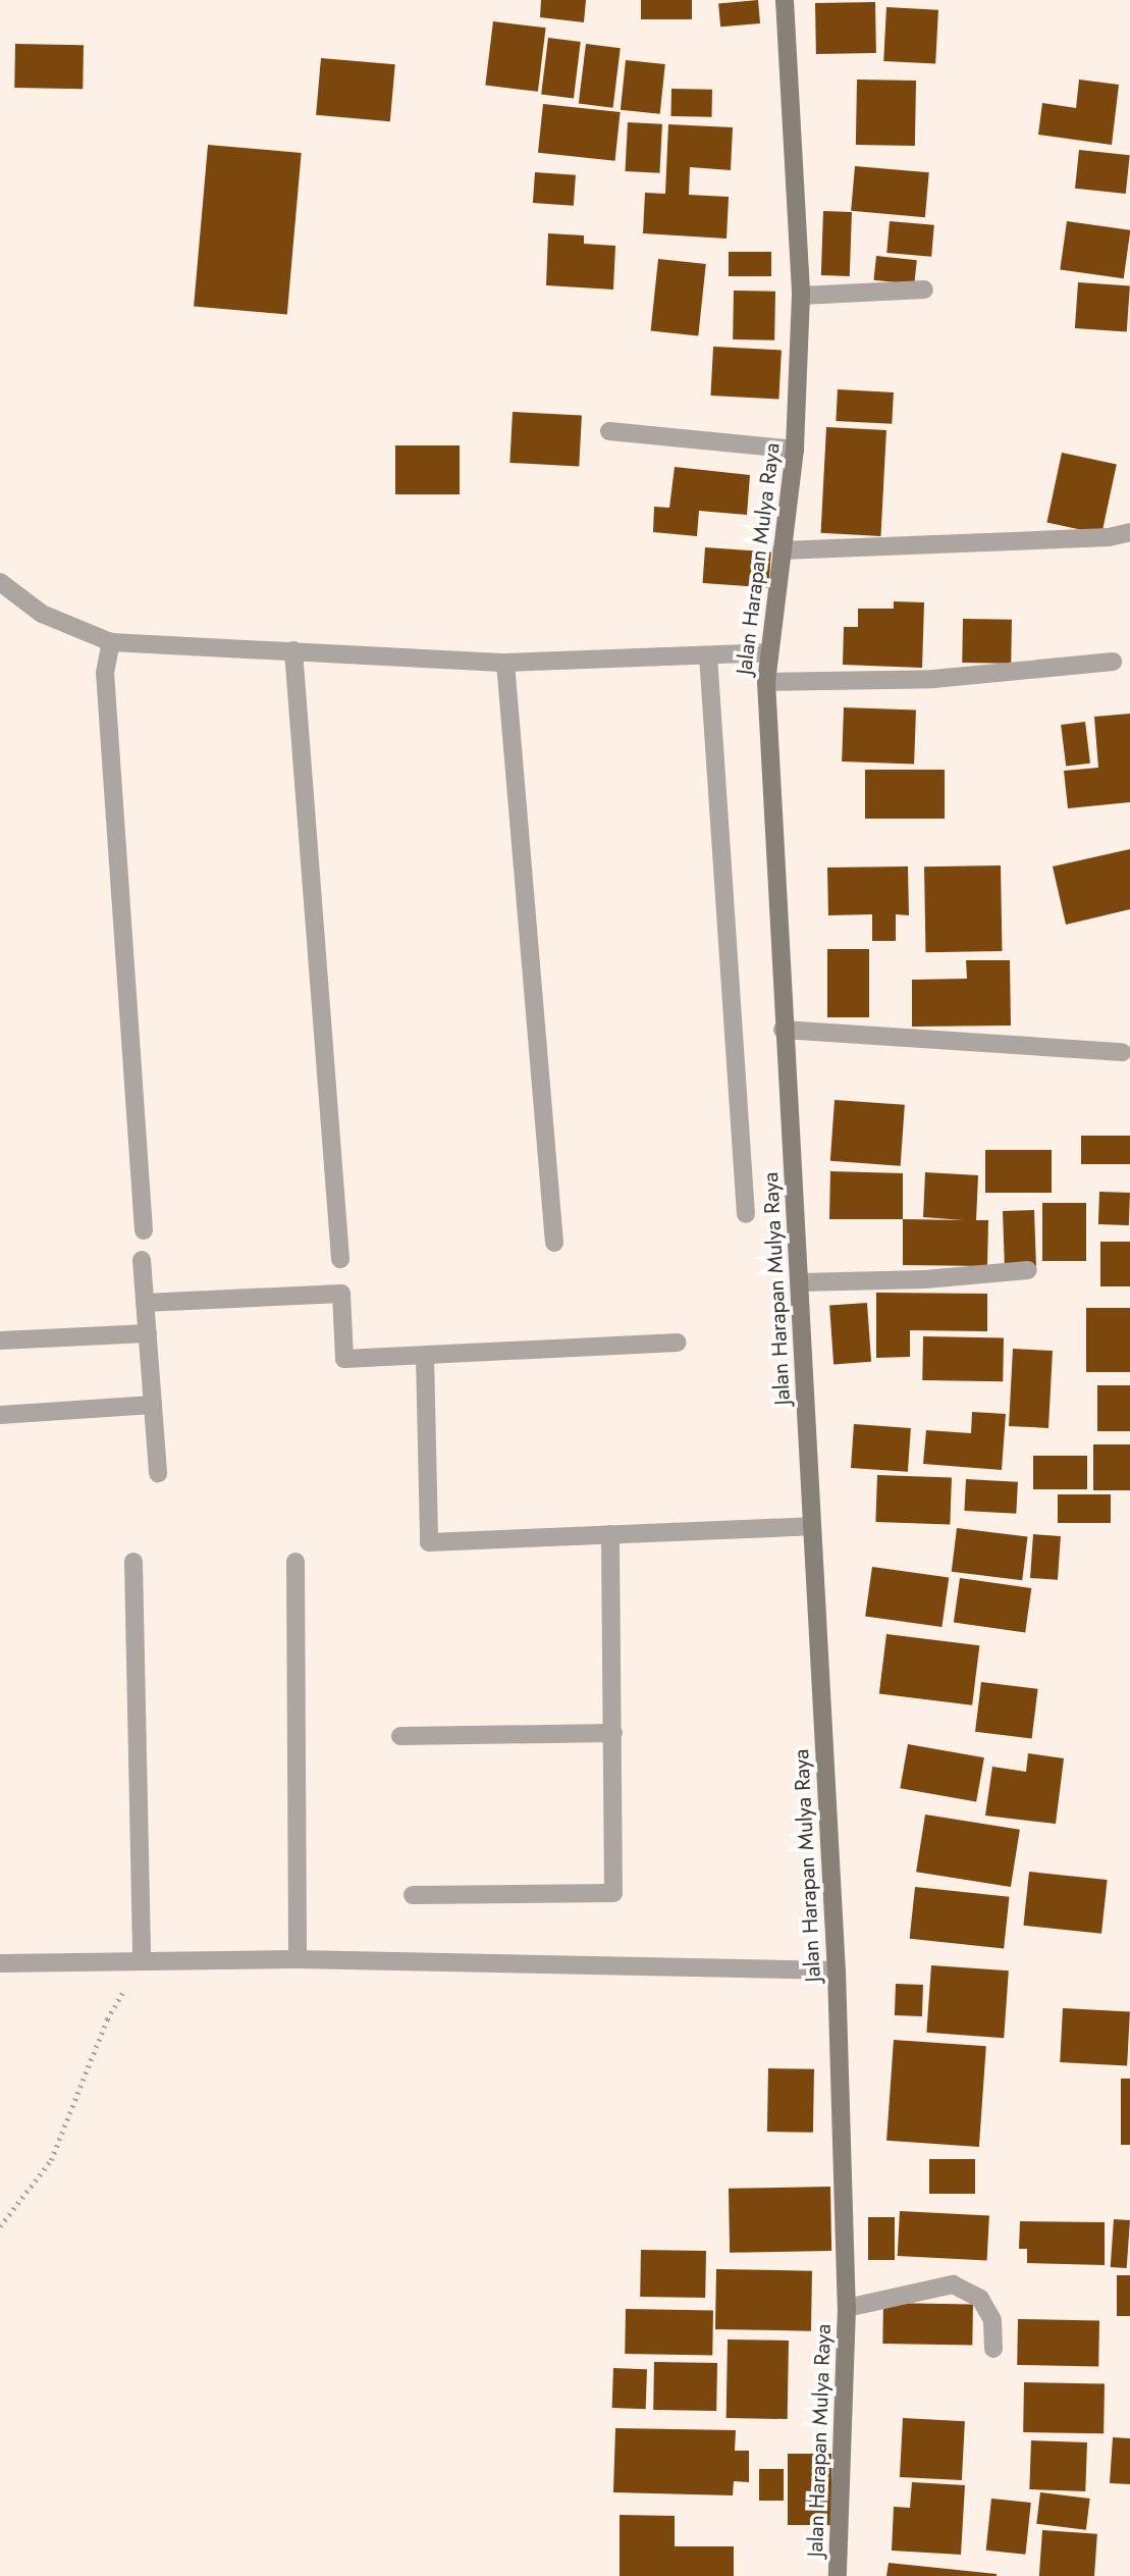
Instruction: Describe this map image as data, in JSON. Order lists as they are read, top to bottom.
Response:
{
  "streets": {
    "street": ["Jalan Harapan Mulya Raya"]
  }
}
